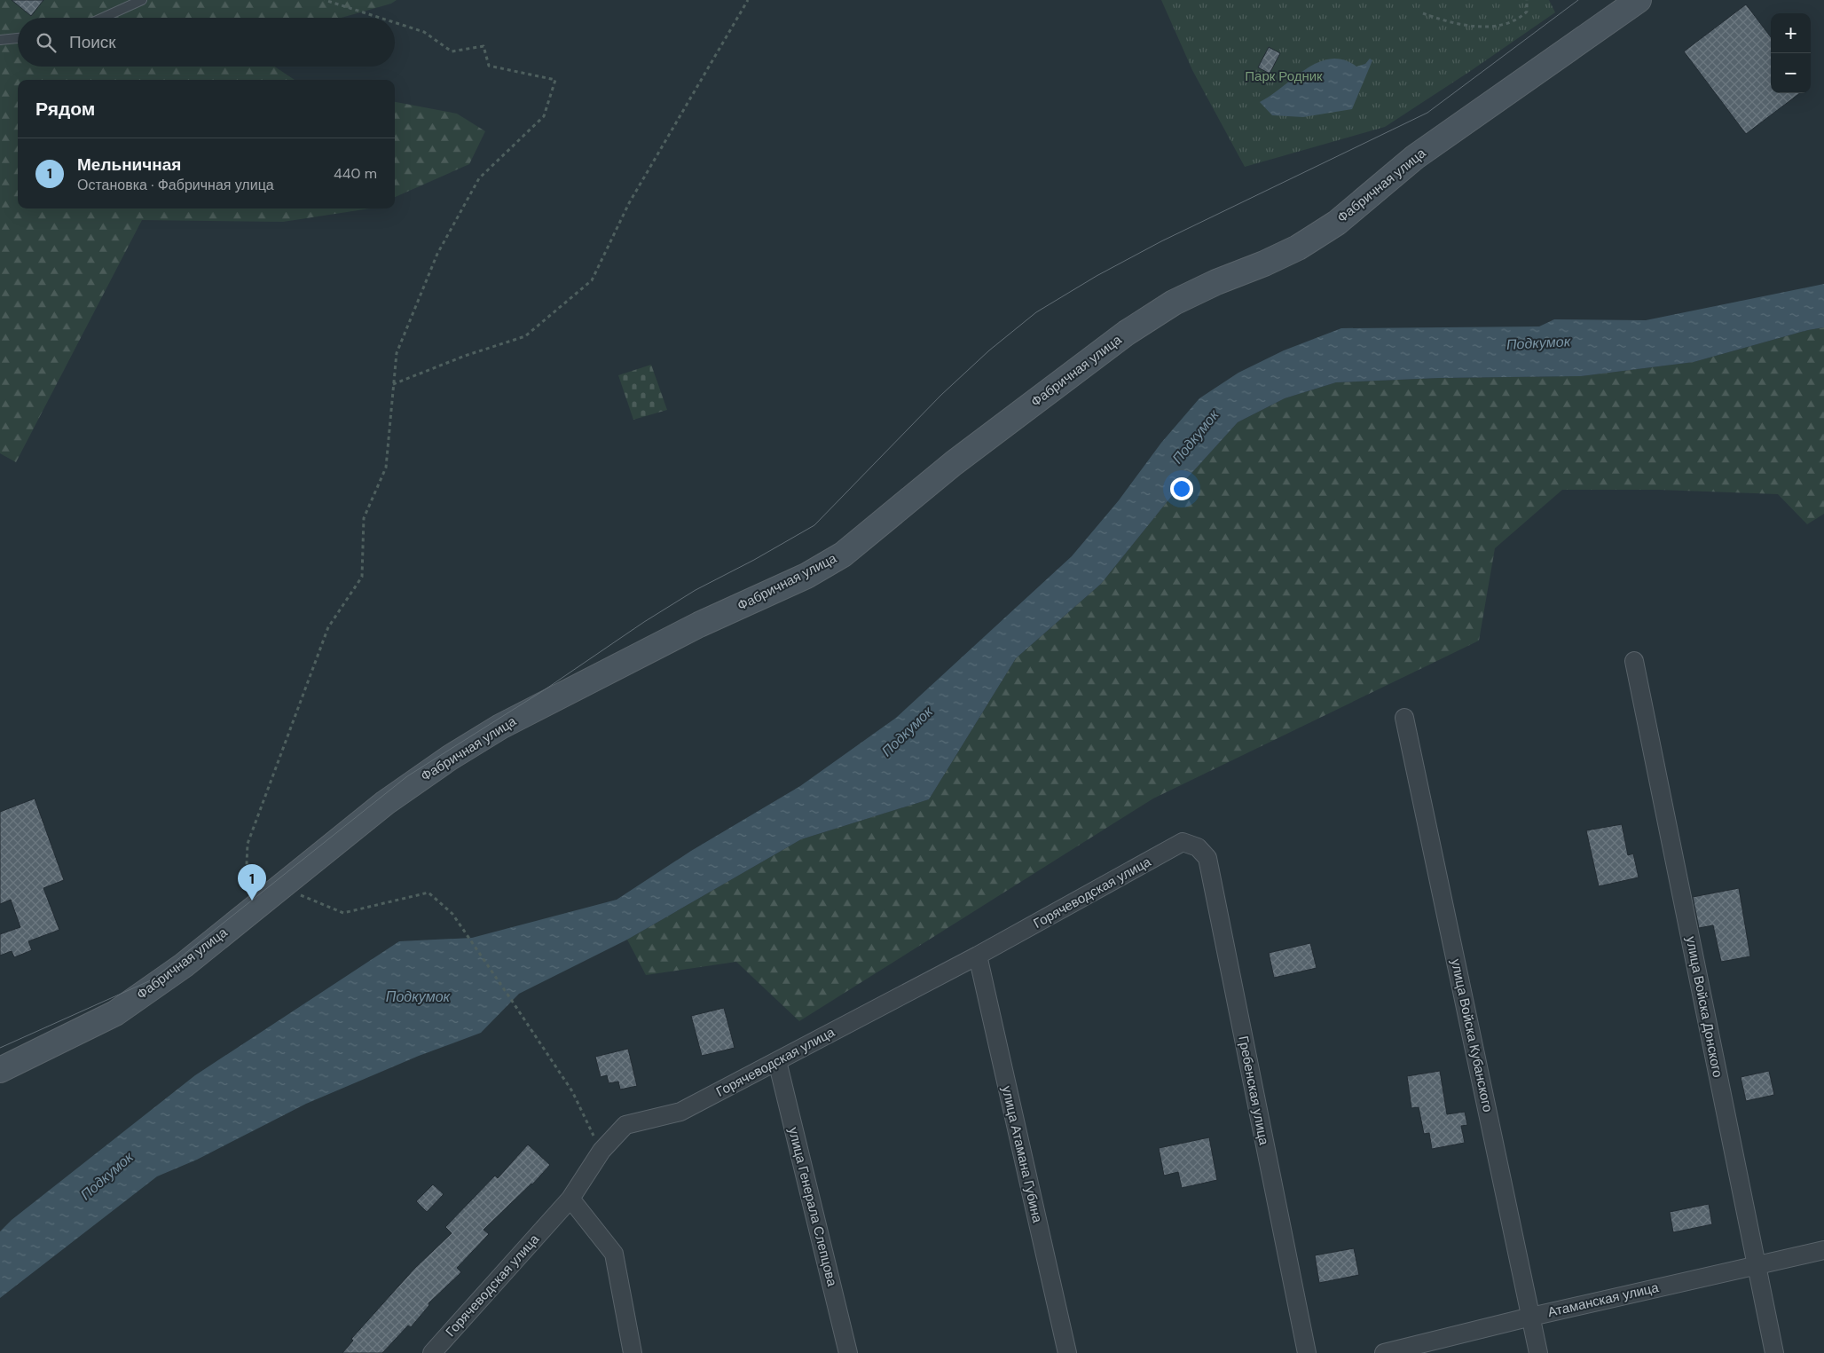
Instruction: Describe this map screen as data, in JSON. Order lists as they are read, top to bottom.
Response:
{
  "streets": {
    "main road": ["Фабричная улица"],
    "street": [
      "Горячеводская улица",
      "улица Войска Донского",
      "улица Войска Кубанского",
      "Гребенская улица",
      "улица Атамана Губина",
      "улица Генерала Слепцова",
      "Атаманская улица"
    ]
  },
  "crossings": [
    ["Горячеводская улица", "Гребенская улица"],
    ["Горячеводская улица", "улица Атамана Губина"],
    ["Горячеводская улица", "улица Генерала Слепцова"],
    ["улица Войска Донского", "Атаманская улица"],
    ["улица Войска Кубанского", "Атаманская улица"]
  ],
  "water": ["Подкумок"],
  "parks": ["Парк Родник"],
  "page": {
    "map_buttons": ["+", "−"],
    "search": "Поиск",
    "heading": "Рядом",
    "list": [
      {
        "mark": "1",
        "name": "Мельничная",
        "note": "Остановка · Фабричная улица",
        "value": "440 m"
      }
    ],
    "pins": "1"
  }
}
